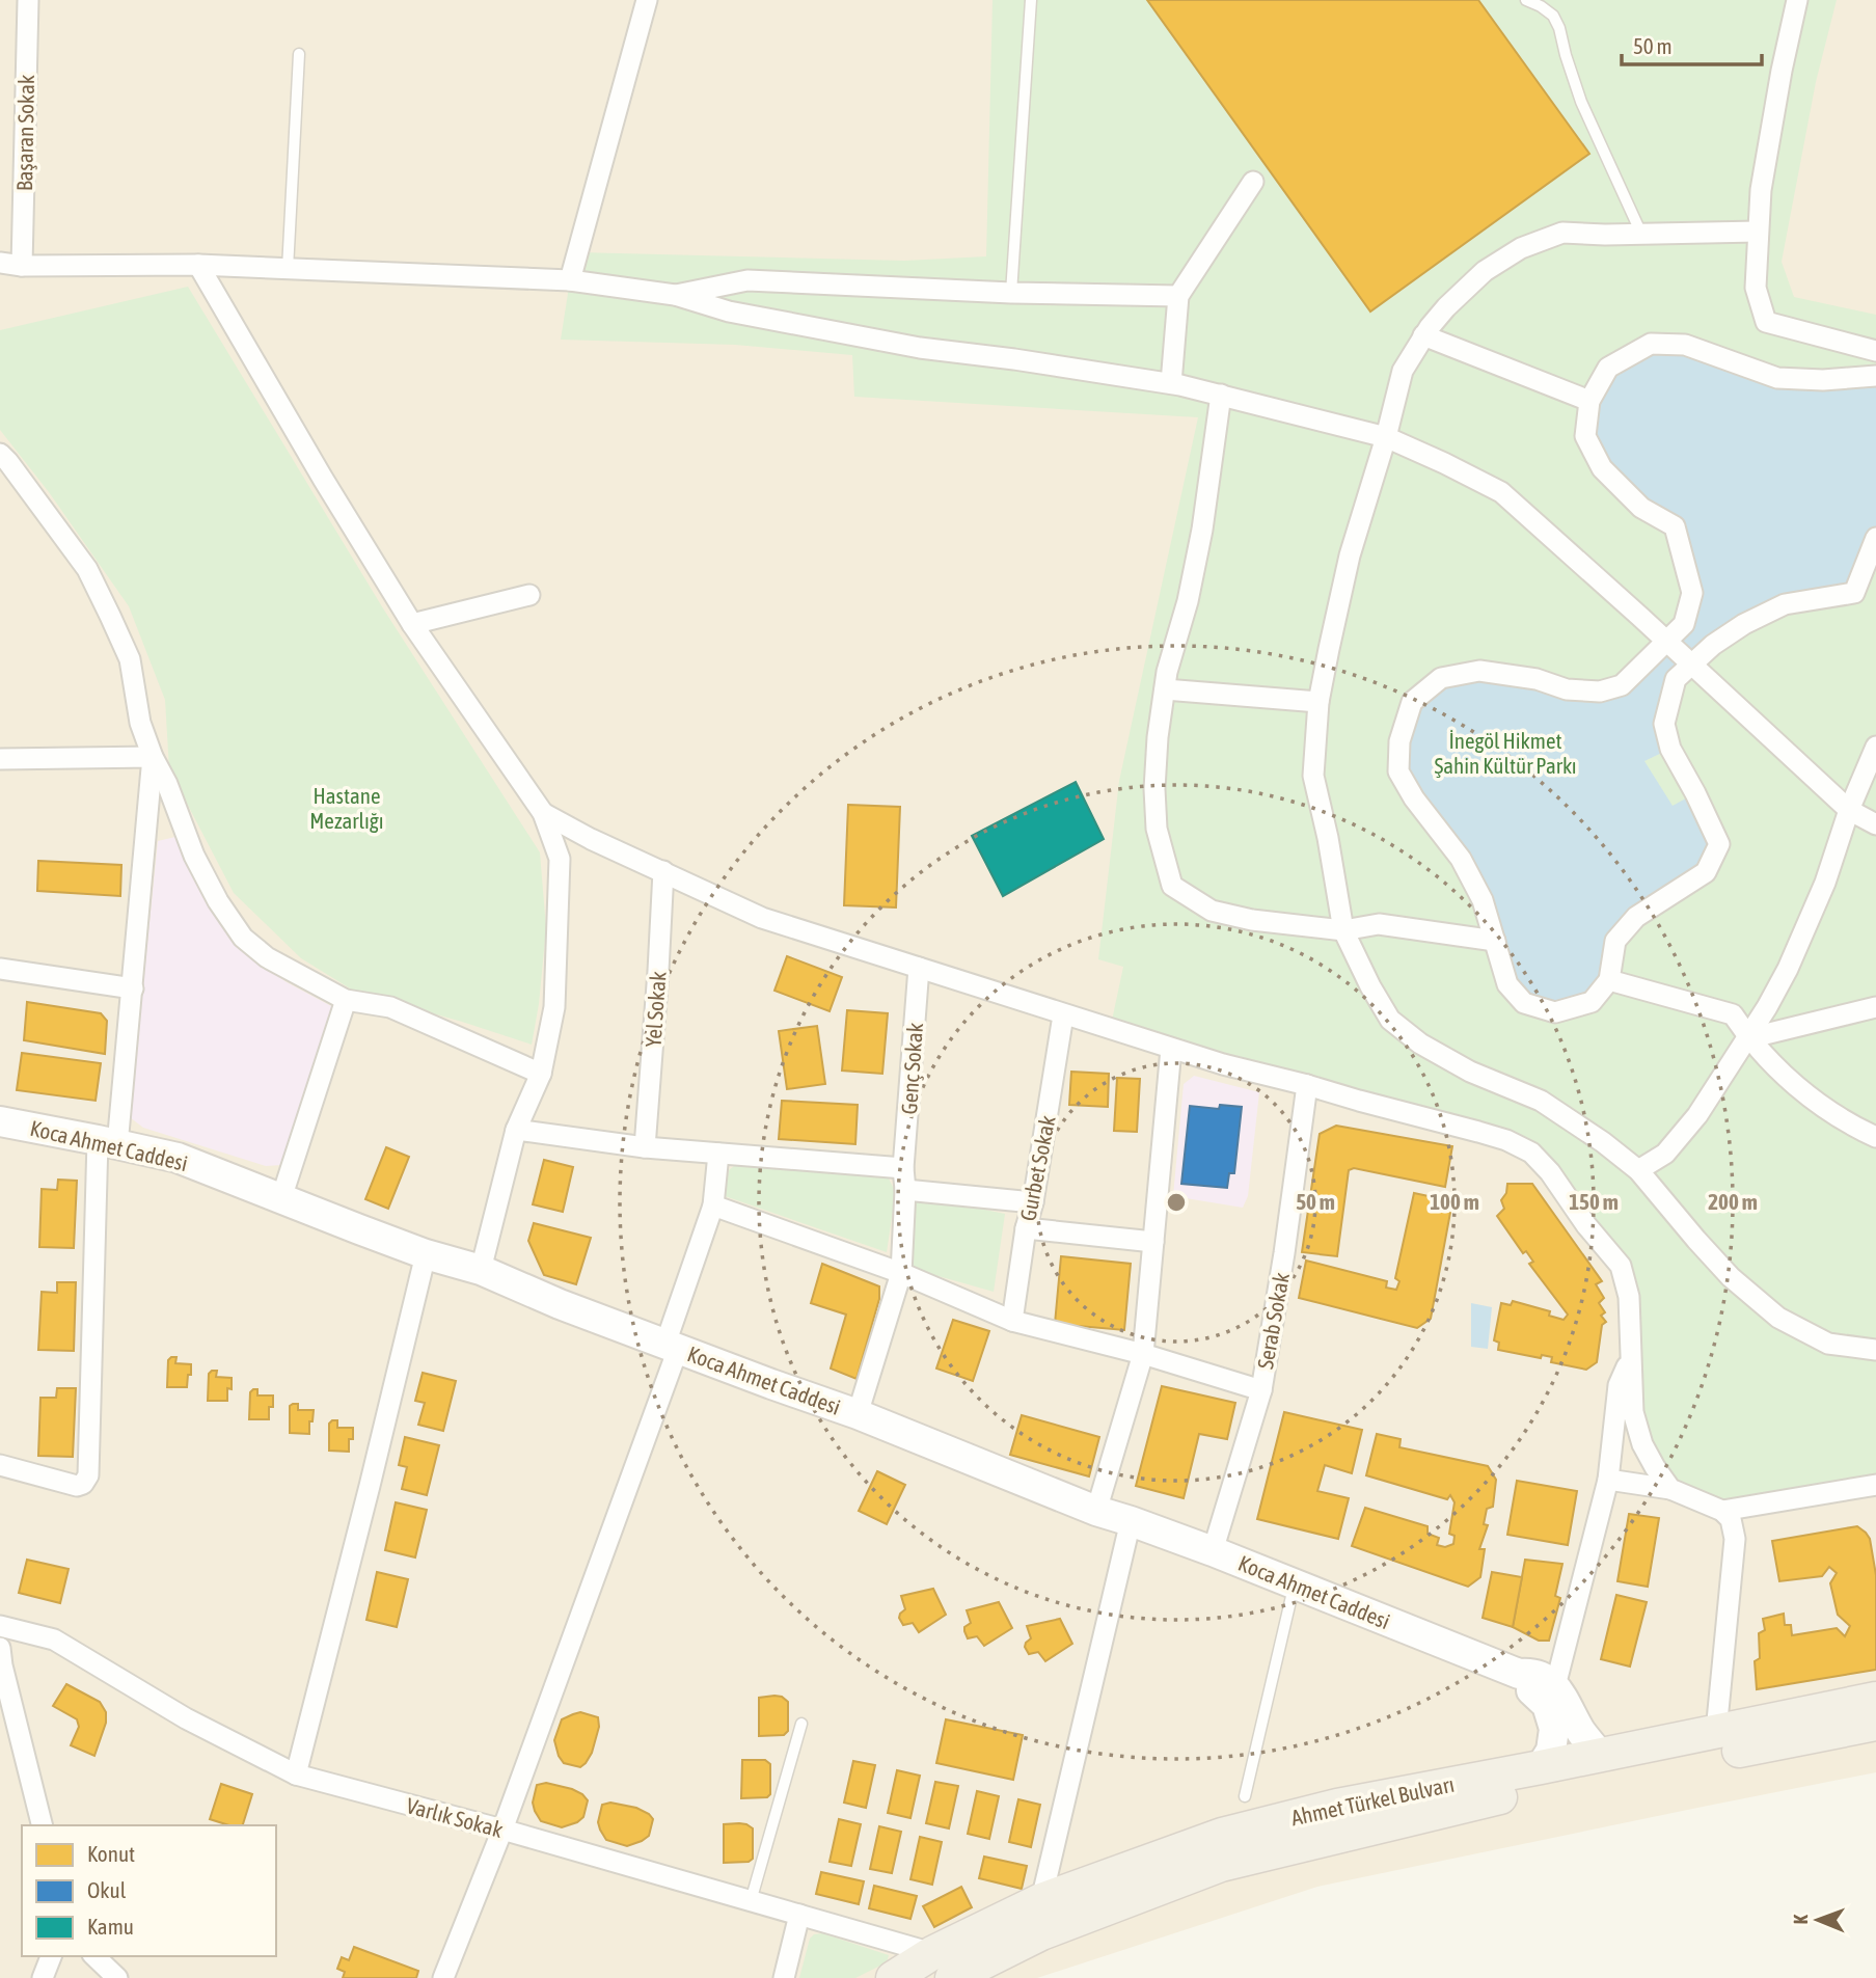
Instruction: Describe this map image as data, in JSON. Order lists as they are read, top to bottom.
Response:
{
  "streets": {
    "main road": ["Ahmet Türkel Bulvarı"],
    "street": [
      "Başaran Sokak",
      "Yel Sokak",
      "Genç Sokak",
      "Koca Ahmet Caddesi",
      "Gurbet Sokak",
      "Serab Sokak",
      "Varlık Sokak"
    ]
  },
  "crossings": [
    ["Genç Sokak", "Koca Ahmet Caddesi"],
    ["Koca Ahmet Caddesi", "Serab Sokak"],
    ["Ahmet Türkel Bulvarı", "Varlık Sokak"]
  ],
  "parks": ["İnegöl Hikmet Şahin Kültür Parkı", "Hastane Mezarlığı"],
  "legend": ["Konut", "Okul", "Kamu"],
  "scale_bar": "50 m",
  "north": "left",
  "rings": [
    "50 m",
    "100 m",
    "150 m",
    "200 m"
  ]
}
